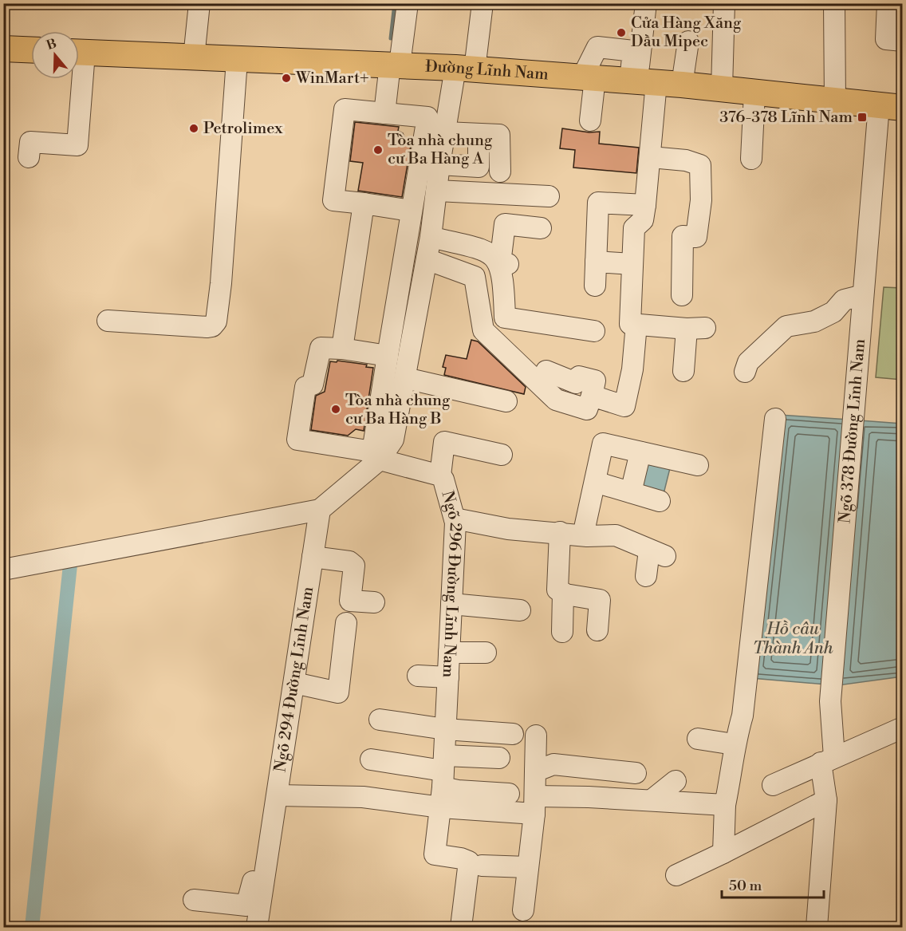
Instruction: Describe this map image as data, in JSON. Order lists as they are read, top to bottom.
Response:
{
  "streets": {
    "main road": ["Đường Lĩnh Nam"],
    "street": ["Ngõ 378 Đường Lĩnh Nam", "Ngõ 296 Đường Lĩnh Nam", "Ngõ 294 Đường Lĩnh Nam"]
  },
  "crossings": [
    ["Đường Lĩnh Nam", "Ngõ 378 Đường Lĩnh Nam"]
  ],
  "water": ["Hồ câu Thành Anh"],
  "places": {
    "other": [
      "Cửa Hàng Xăng Dầu Mipec",
      "WinMart+",
      "Petrolimex",
      "Tòa nhà chung cư Ba Hàng A",
      "Tòa nhà chung cư Ba Hàng B"
    ],
    "transit": ["376-378 Lĩnh Nam"]
  },
  "scale_bar": "50 m",
  "north": "top"
}
